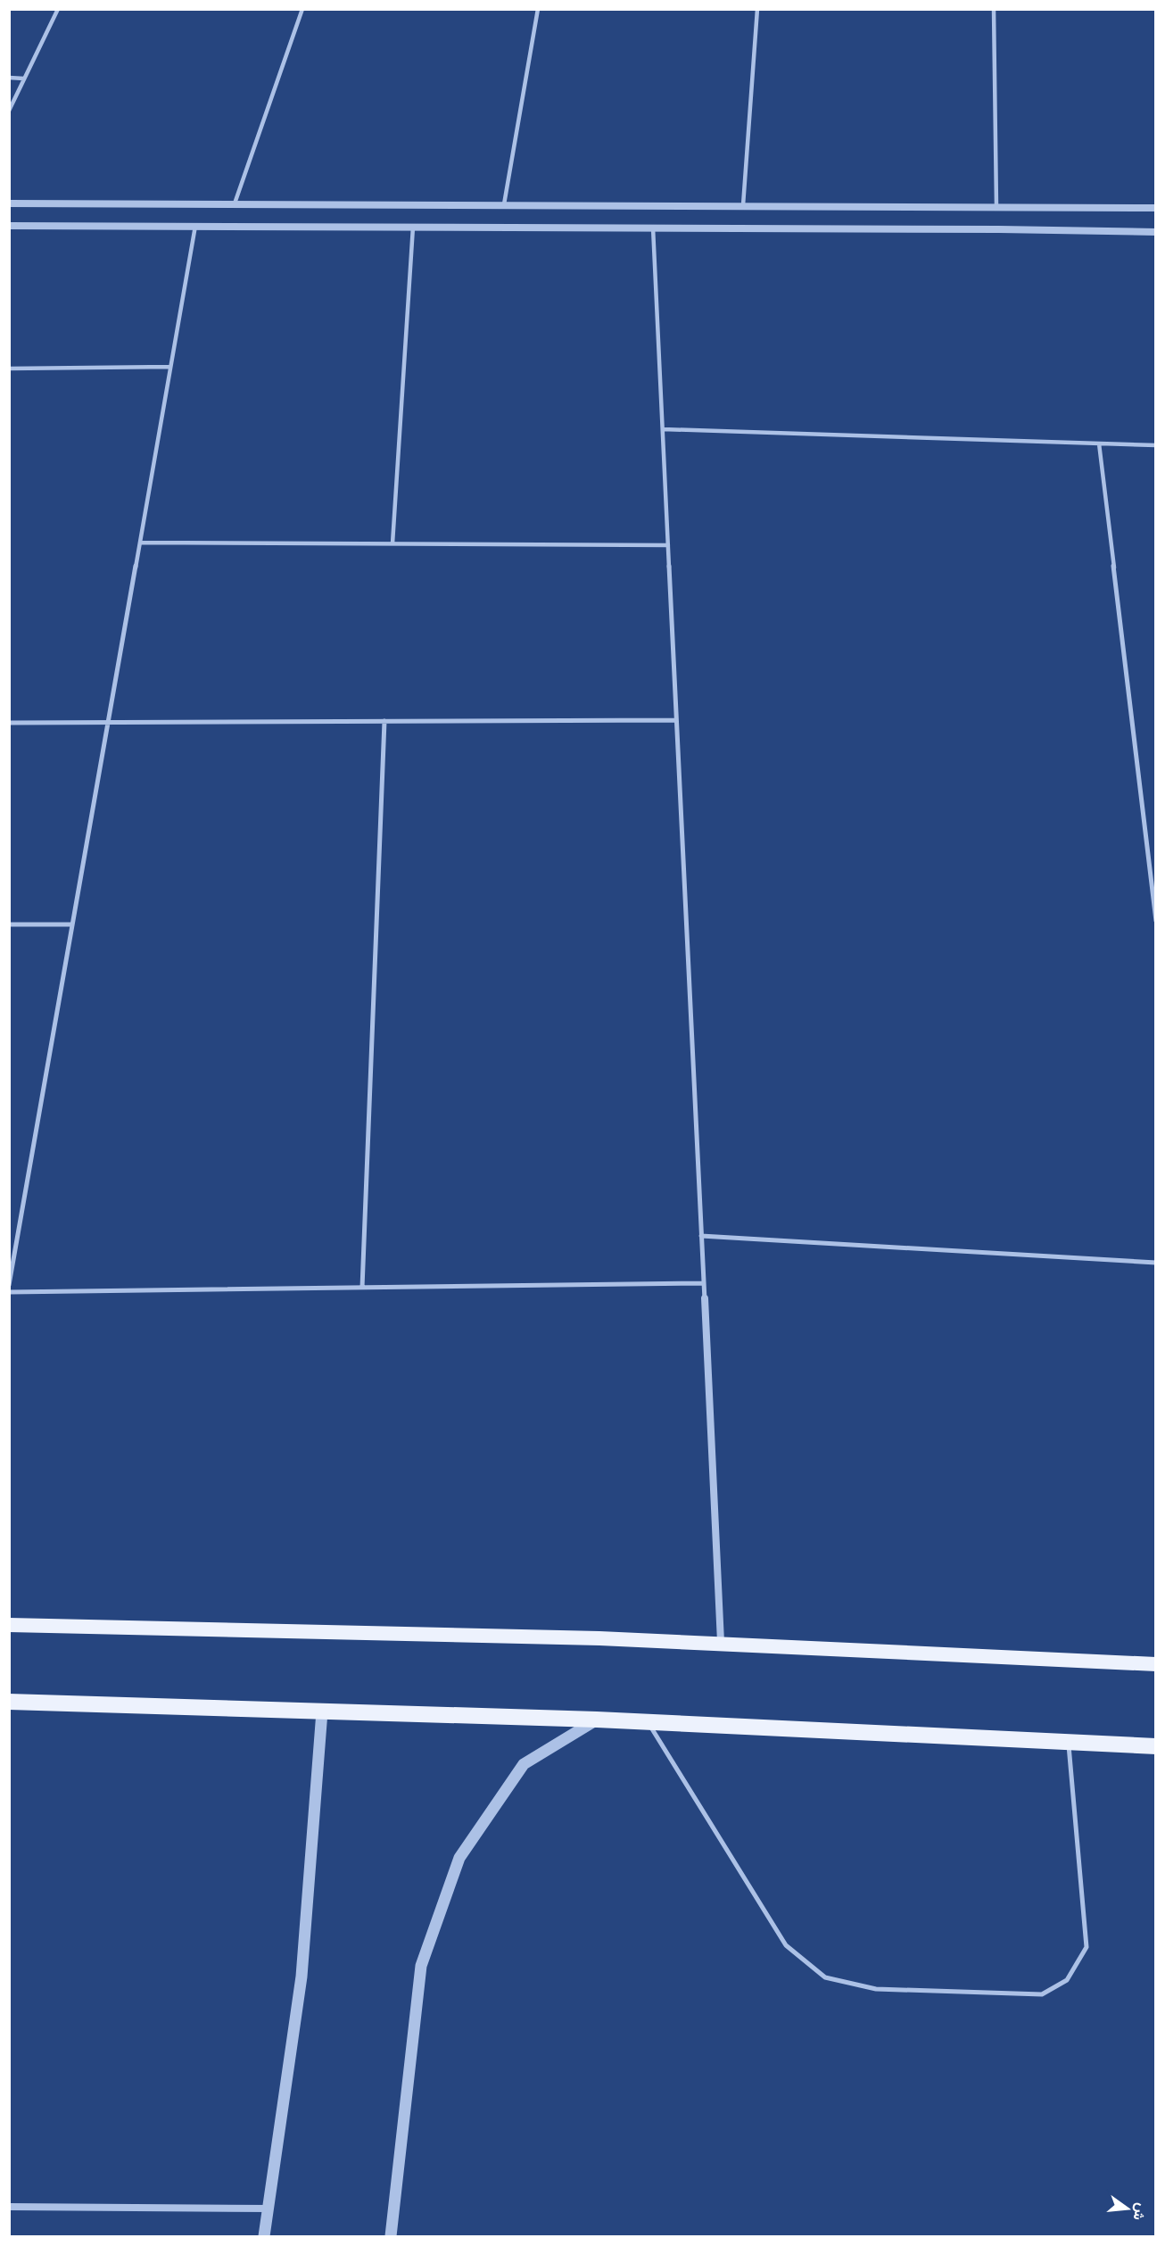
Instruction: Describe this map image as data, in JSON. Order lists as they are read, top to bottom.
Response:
{
  "north": "right"
}
